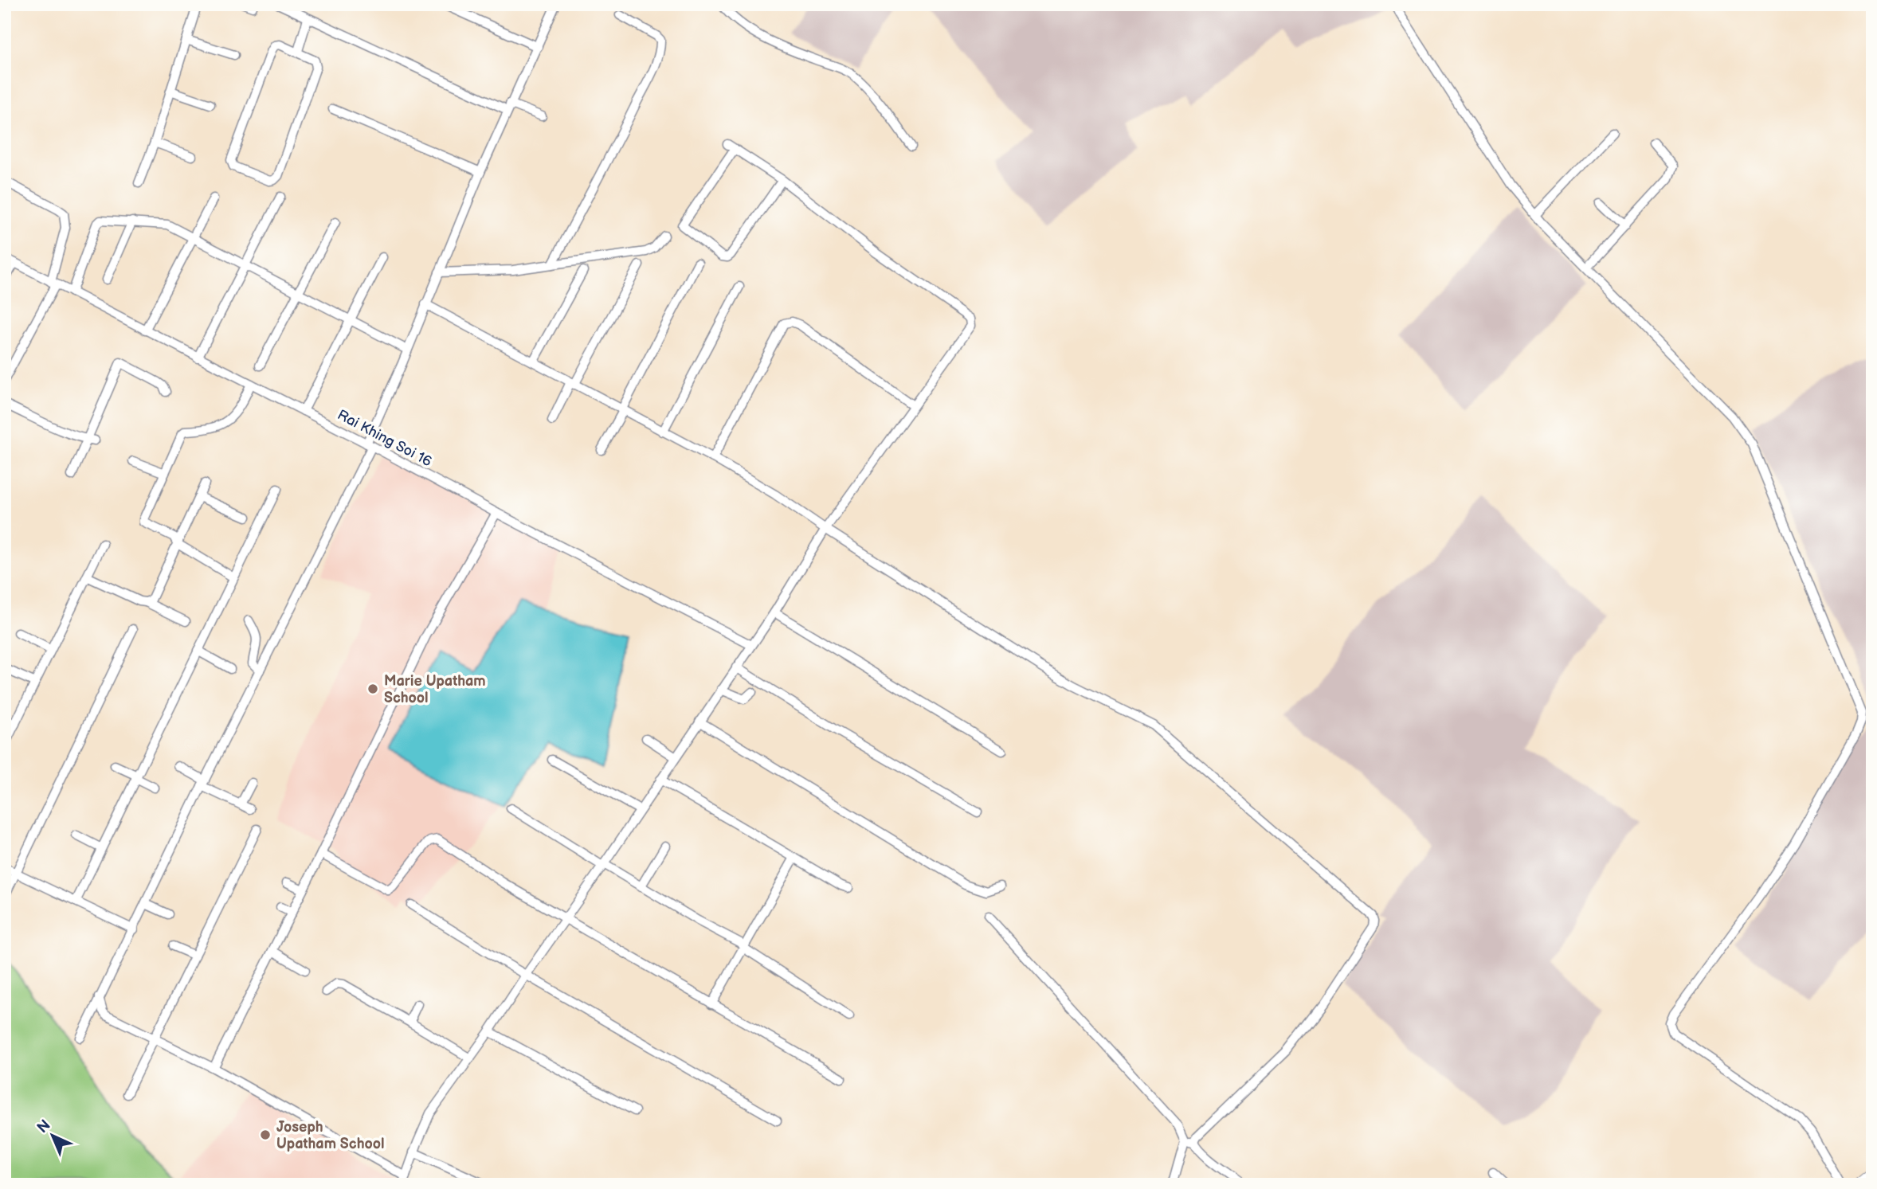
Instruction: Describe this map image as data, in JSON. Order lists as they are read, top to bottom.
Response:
{
  "streets": {
    "street": ["Rai Khing Soi 16"]
  },
  "places": ["Marie Upatham School", "Joseph Upatham School"],
  "north": "top left"
}
